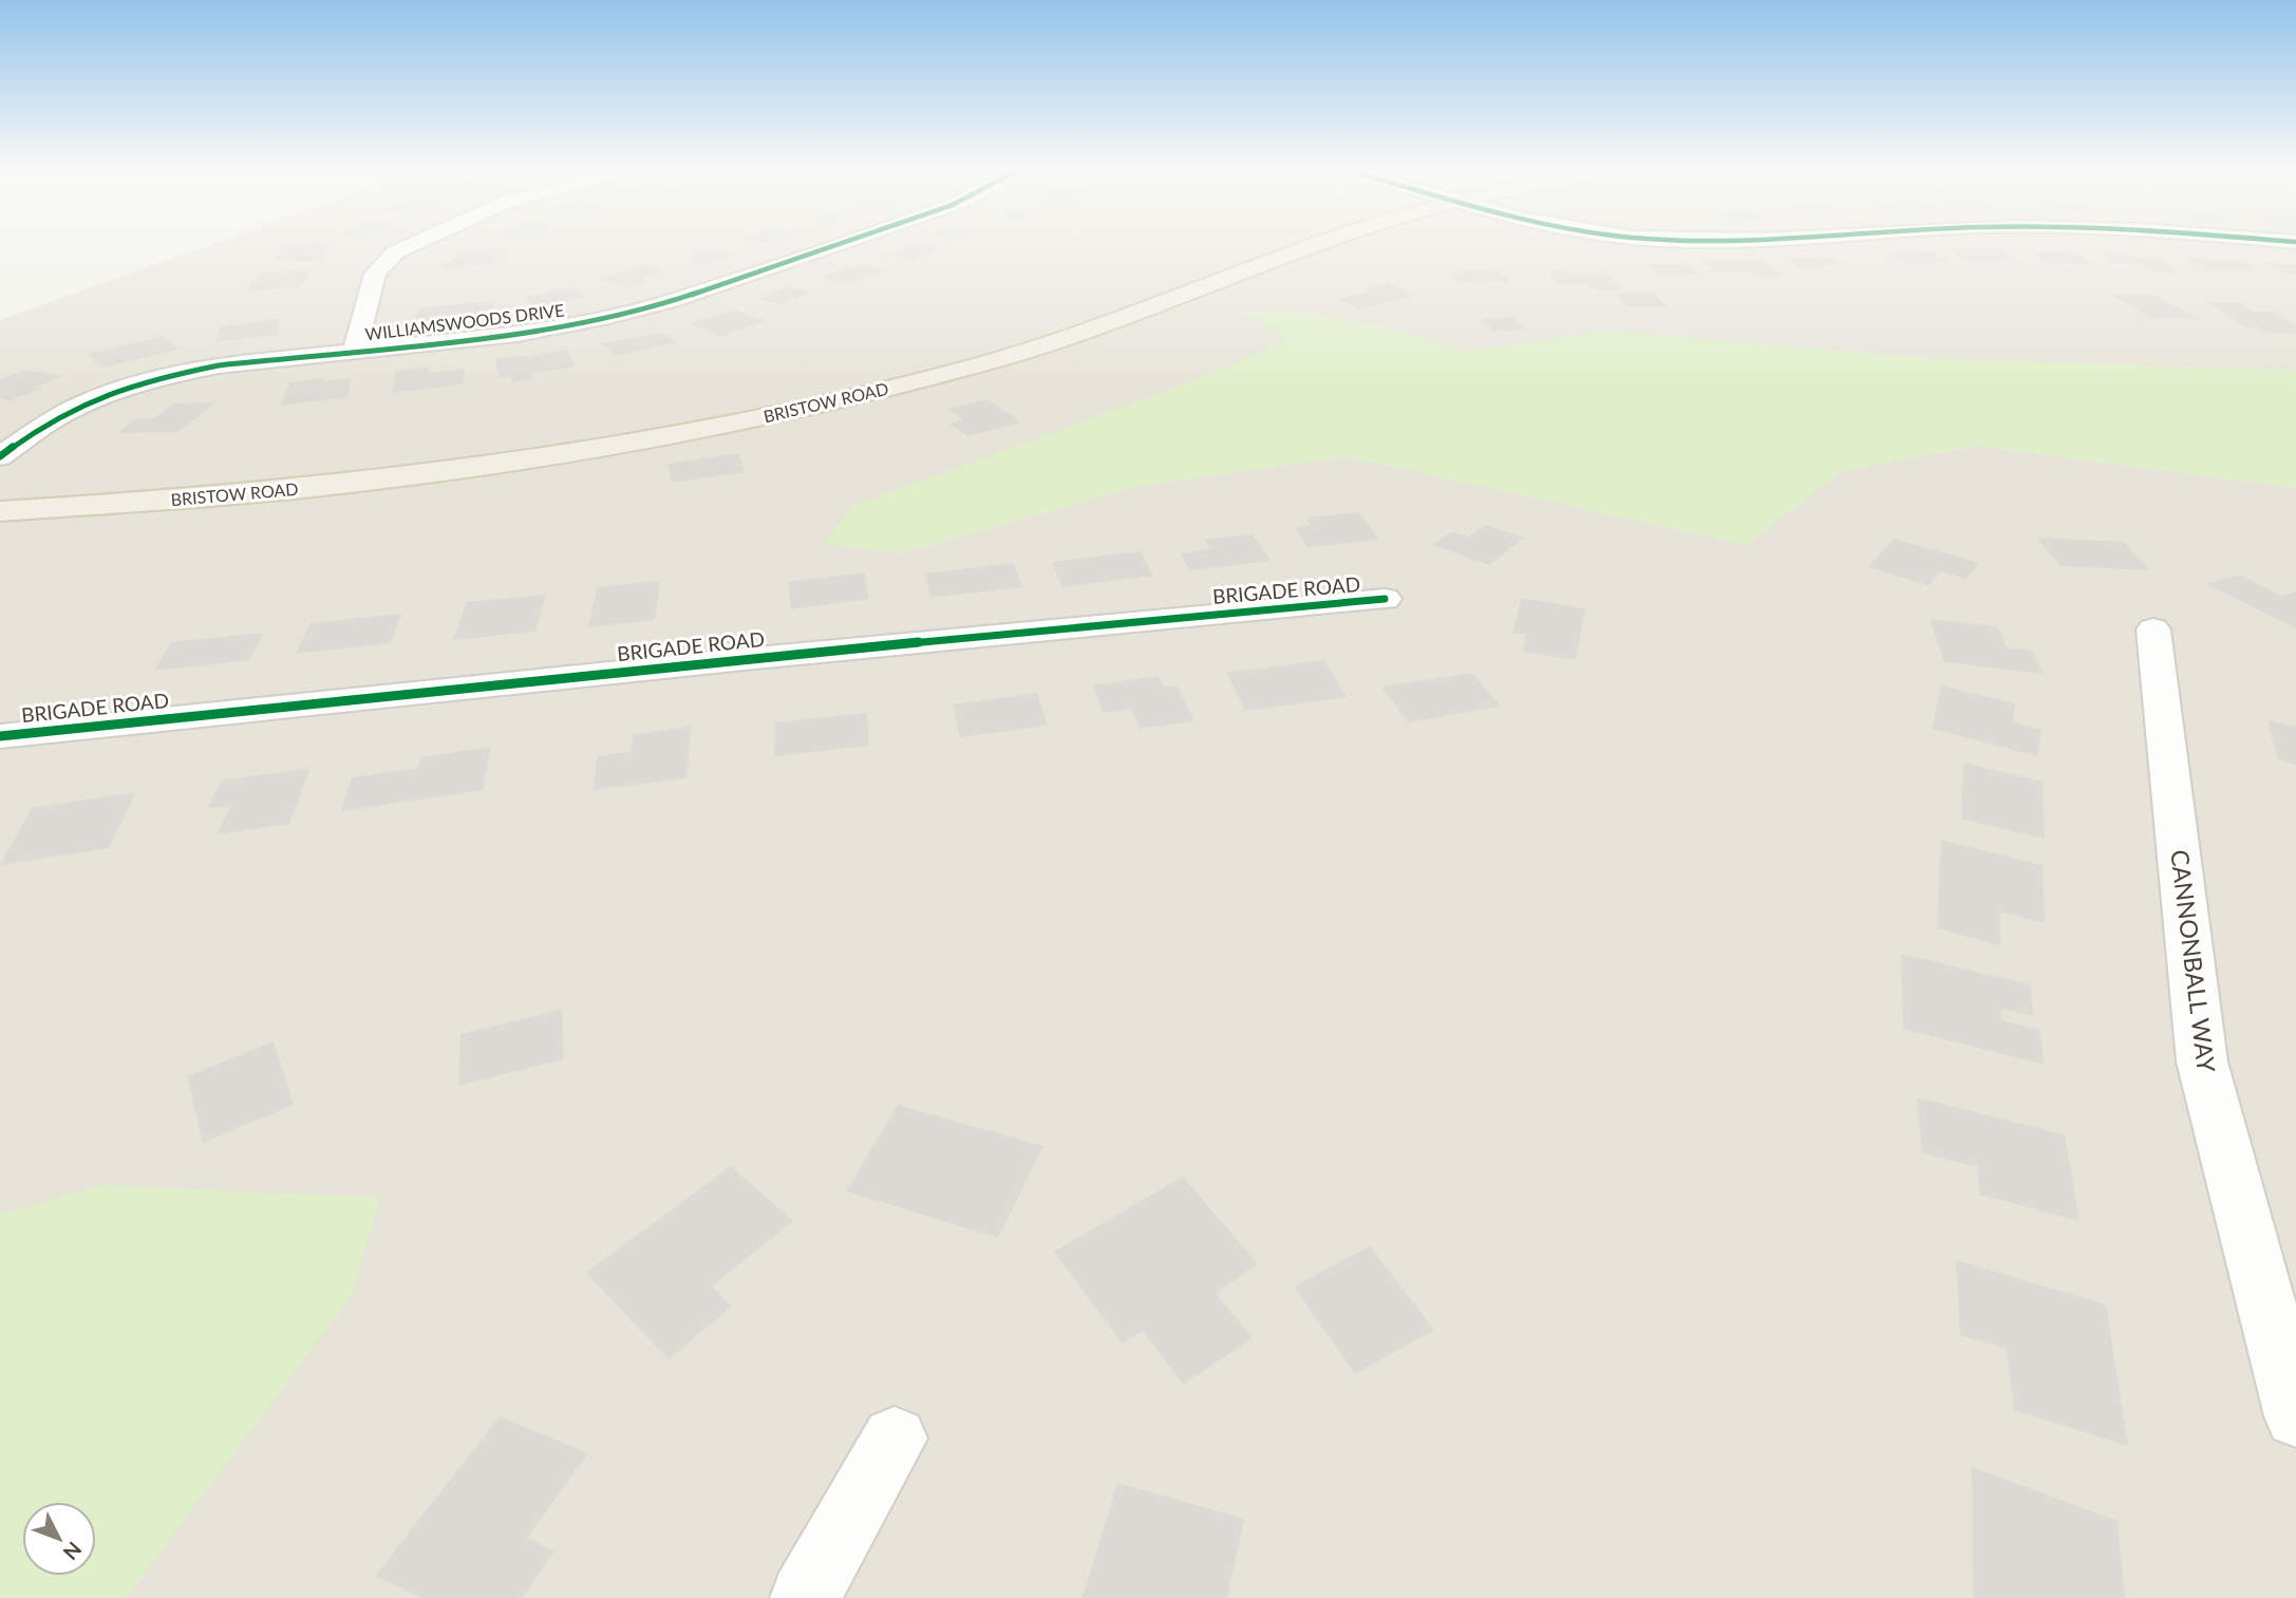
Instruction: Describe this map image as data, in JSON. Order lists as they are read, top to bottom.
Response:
{
  "streets": {
    "main road": ["BRISTOW ROAD"],
    "street": ["WILLIAMSWOODS DRIVE", "BRIGADE ROAD", "CANNONBALL WAY"]
  },
  "north": "bottom right"
}
